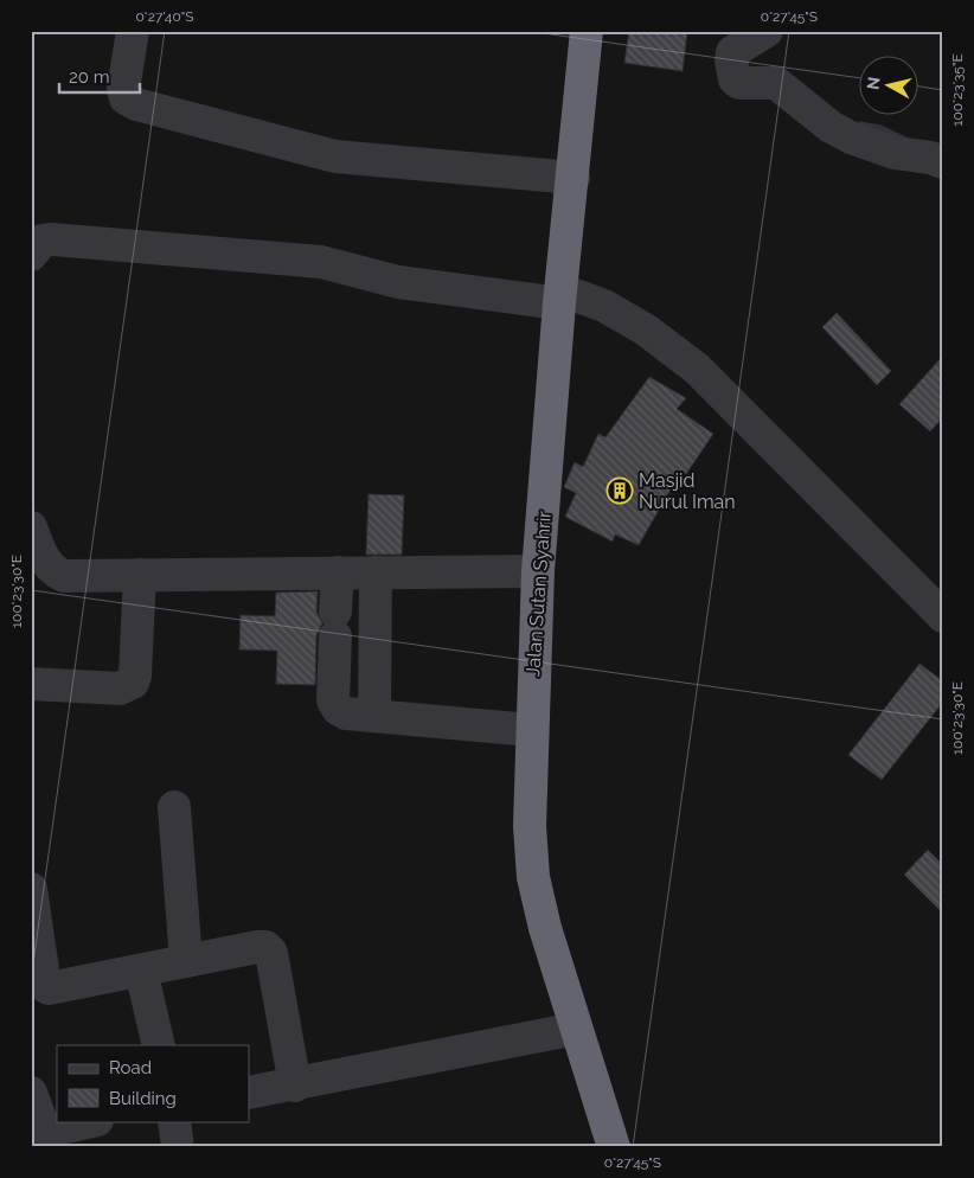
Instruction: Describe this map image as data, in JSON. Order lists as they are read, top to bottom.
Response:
{
  "streets": {
    "highway": ["Jalan Sutan Syahrir"]
  },
  "places": {
    "building": ["Masjid Nurul Iman"]
  },
  "legend": ["Road", "Building"],
  "scale_bar": "20 m",
  "north": "left",
  "coordinates": [
    "0°27'40\"S",
    "0°27'45\"S",
    "100°23'35\"E",
    "100°23'30\"E"
  ]
}
